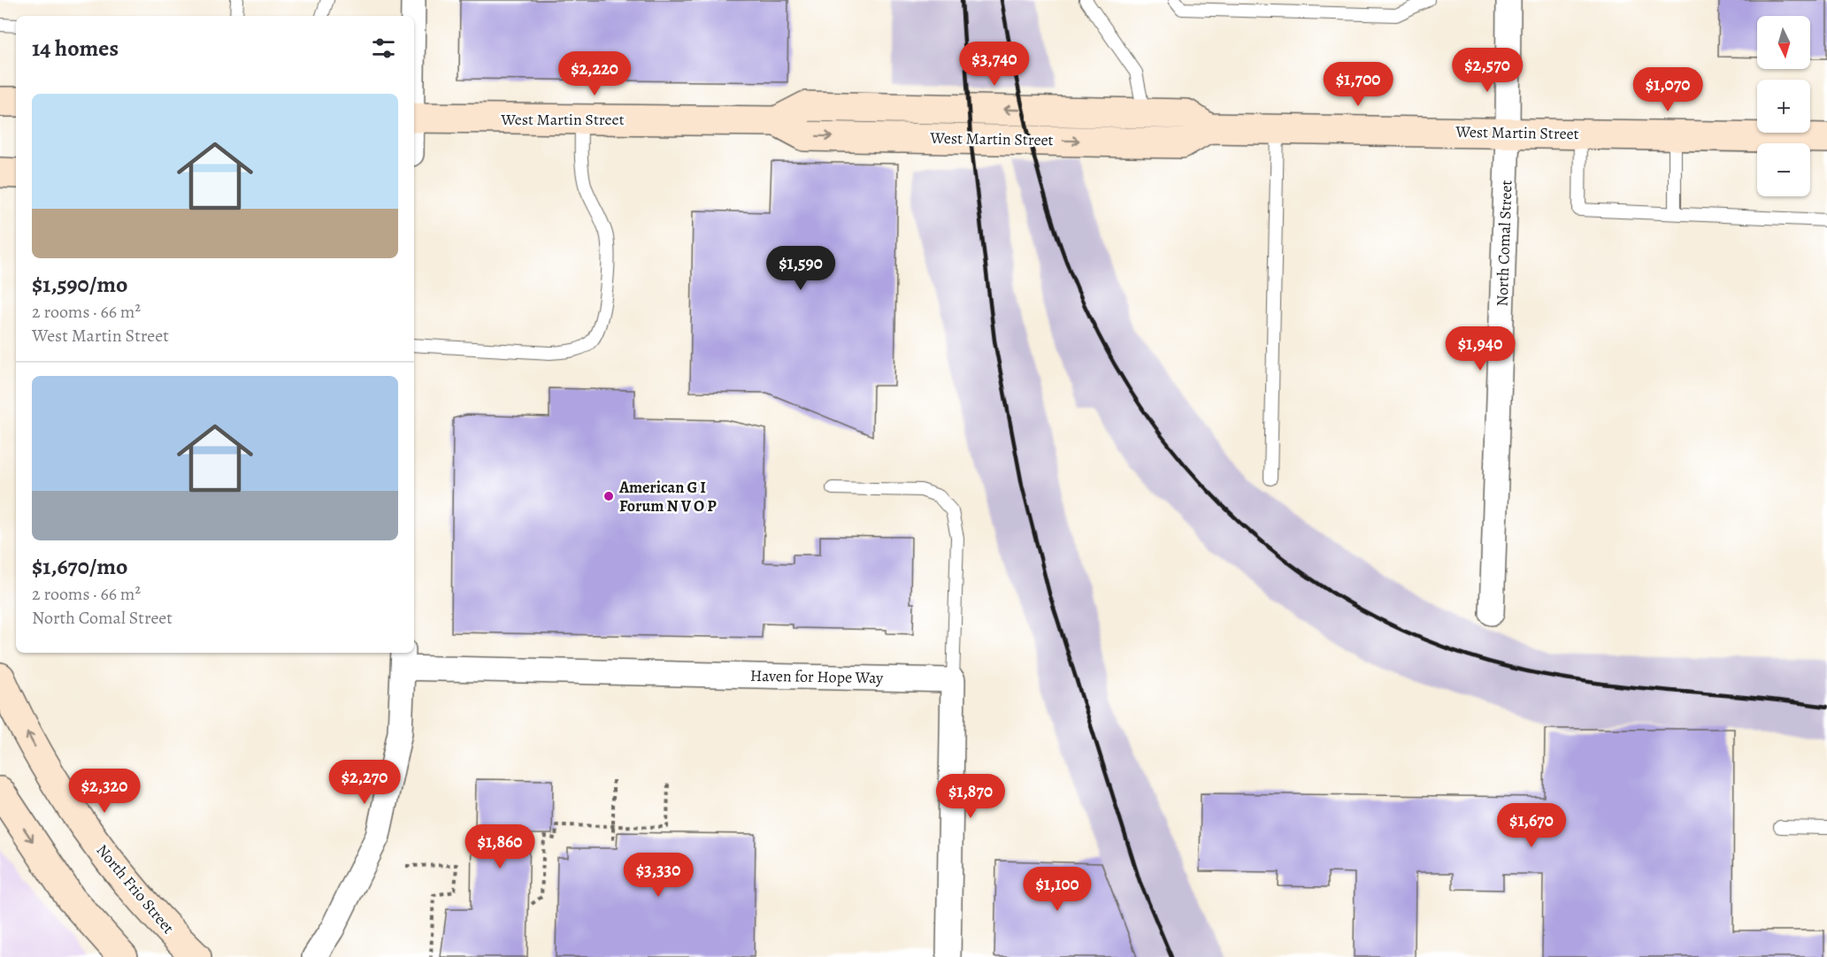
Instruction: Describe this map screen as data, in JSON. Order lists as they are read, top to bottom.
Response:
{
  "streets": {
    "main road": ["West Martin Street", "North Frio Street"],
    "street": ["North Comal Street", "Haven for Hope Way"]
  },
  "crossings": [
    ["West Martin Street", "North Comal Street"]
  ],
  "places": ["American G I Forum N V O P"],
  "north": "bottom",
  "page": {
    "map_buttons": ["+", "−"],
    "heading": "14 homes",
    "price": [
      "$3,740",
      "$2,570",
      "$2,220",
      "$1,700",
      "$1,070",
      "$1,590",
      "$1,940",
      "$2,270",
      "$2,320",
      "$1,870",
      "$1,670",
      "$1,860",
      "$3,330",
      "$1,100"
    ],
    "list": [
      {
        "name": "$1,590/mo",
        "note": "2 rooms · 66 m² · West Martin Street"
      },
      {
        "name": "$1,670/mo",
        "note": "2 rooms · 66 m² · North Comal Street"
      }
    ]
  }
}
